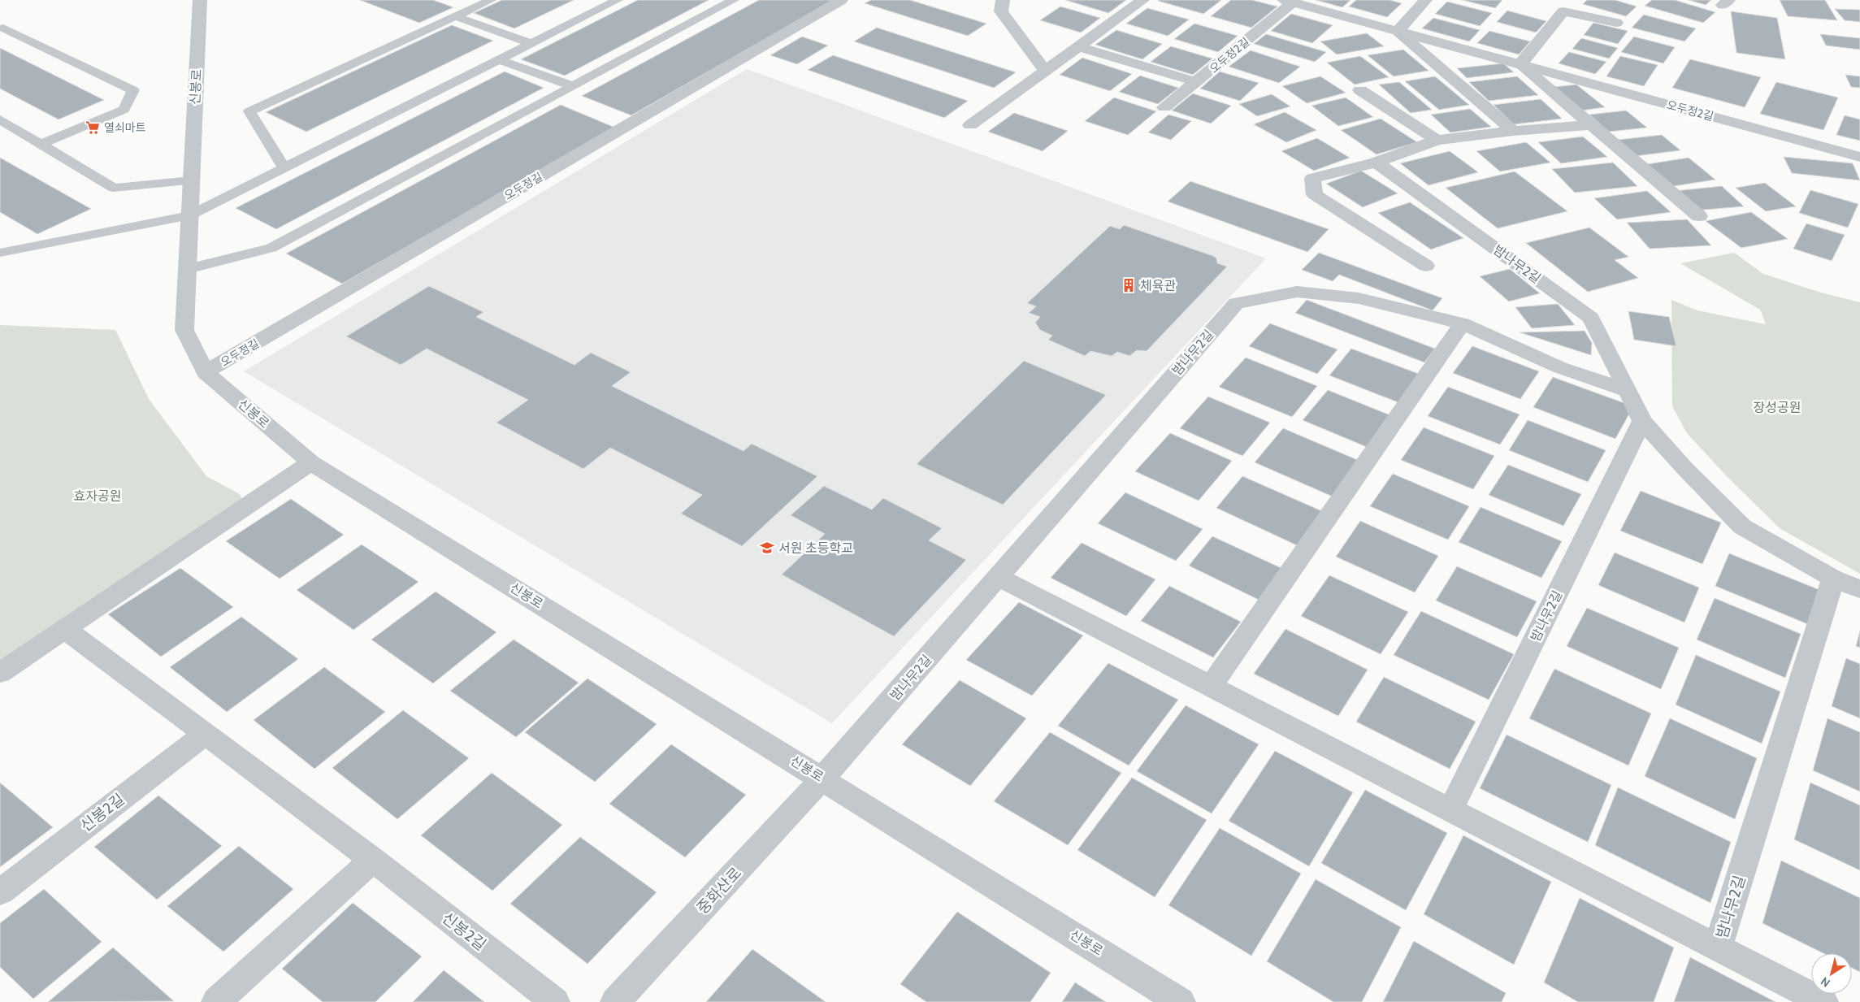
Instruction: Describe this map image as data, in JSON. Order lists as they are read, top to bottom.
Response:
{
  "streets": {
    "street": [
      "오두정2길",
      "신봉로",
      "오두정길",
      "밤나무2길",
      "신봉2길",
      "중화산로"
    ]
  },
  "crossings": [
    ["신봉로", "오두정길"],
    ["신봉로", "밤나무2길"],
    ["신봉로", "중화산로"],
    ["밤나무2길", "중화산로"]
  ],
  "parks": ["장성공원", "효자공원"],
  "places": {
    "supermarket": ["열쇠마트"],
    "building": ["체육관"],
    "school or university": ["서원 초등학교"]
  },
  "north": "bottom left"
}
